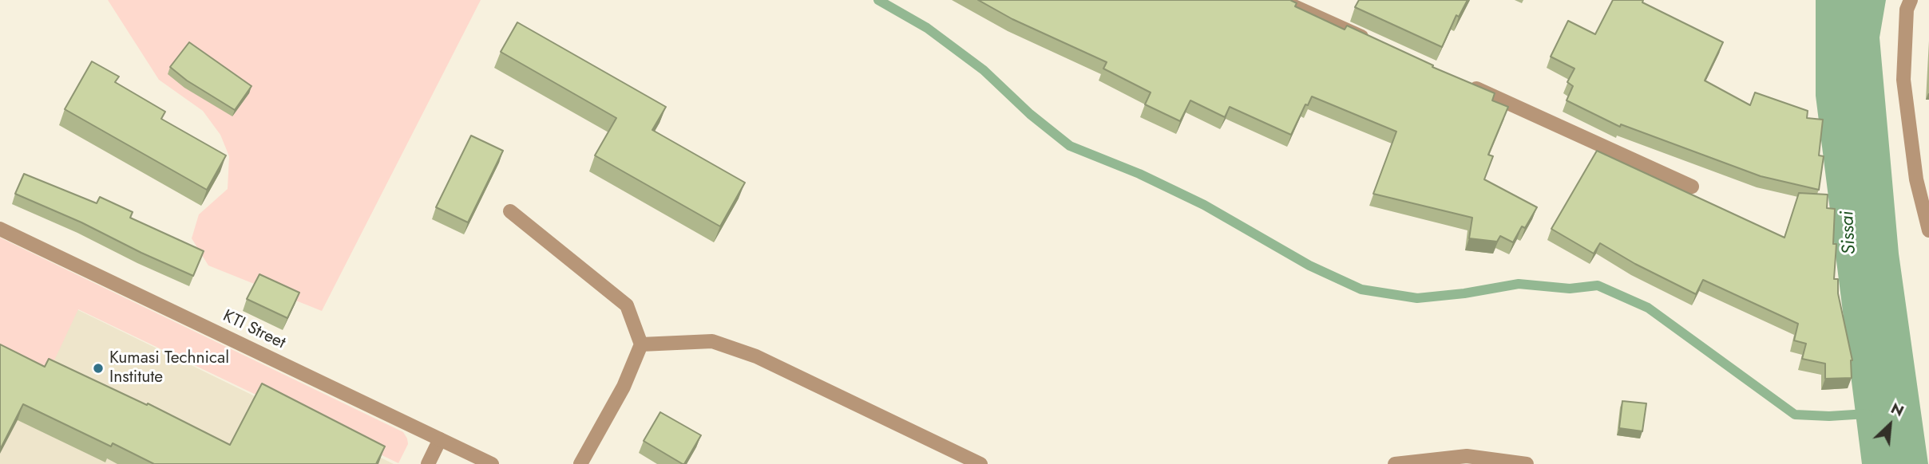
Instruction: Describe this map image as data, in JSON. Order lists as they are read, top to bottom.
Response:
{
  "streets": {
    "street": ["KTI Street"]
  },
  "water": ["Sissai"],
  "places": ["Kumasi Technical Institute"],
  "north": "top right"
}
